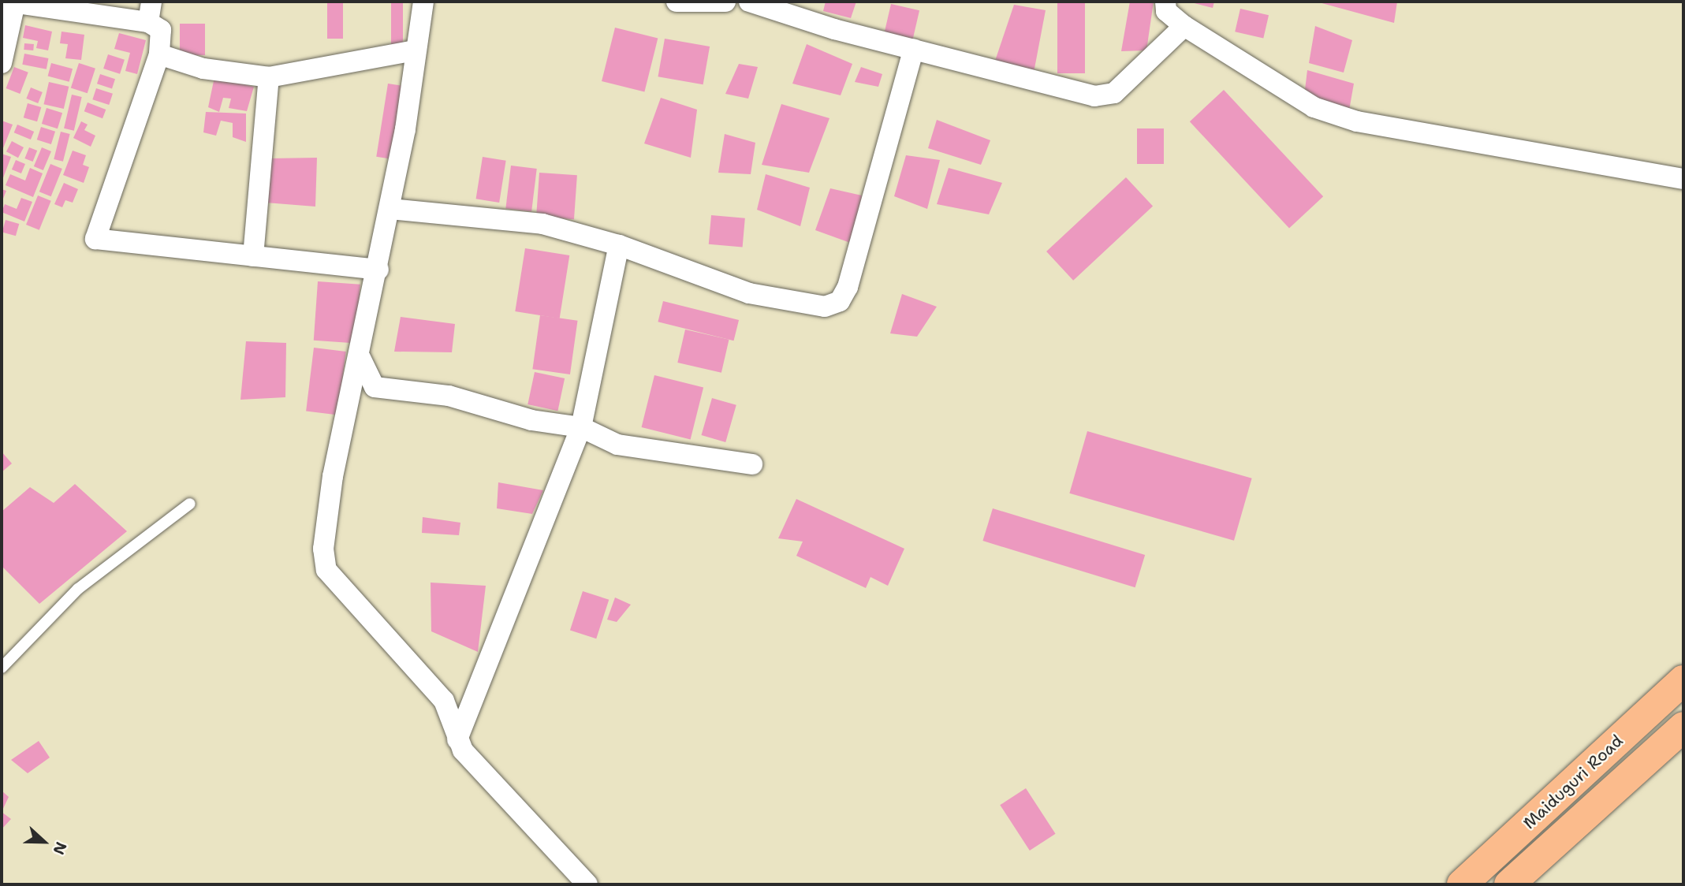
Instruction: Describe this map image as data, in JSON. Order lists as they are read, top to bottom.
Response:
{
  "streets": {
    "highway": ["Maiduguri Road"]
  },
  "north": "right"
}
